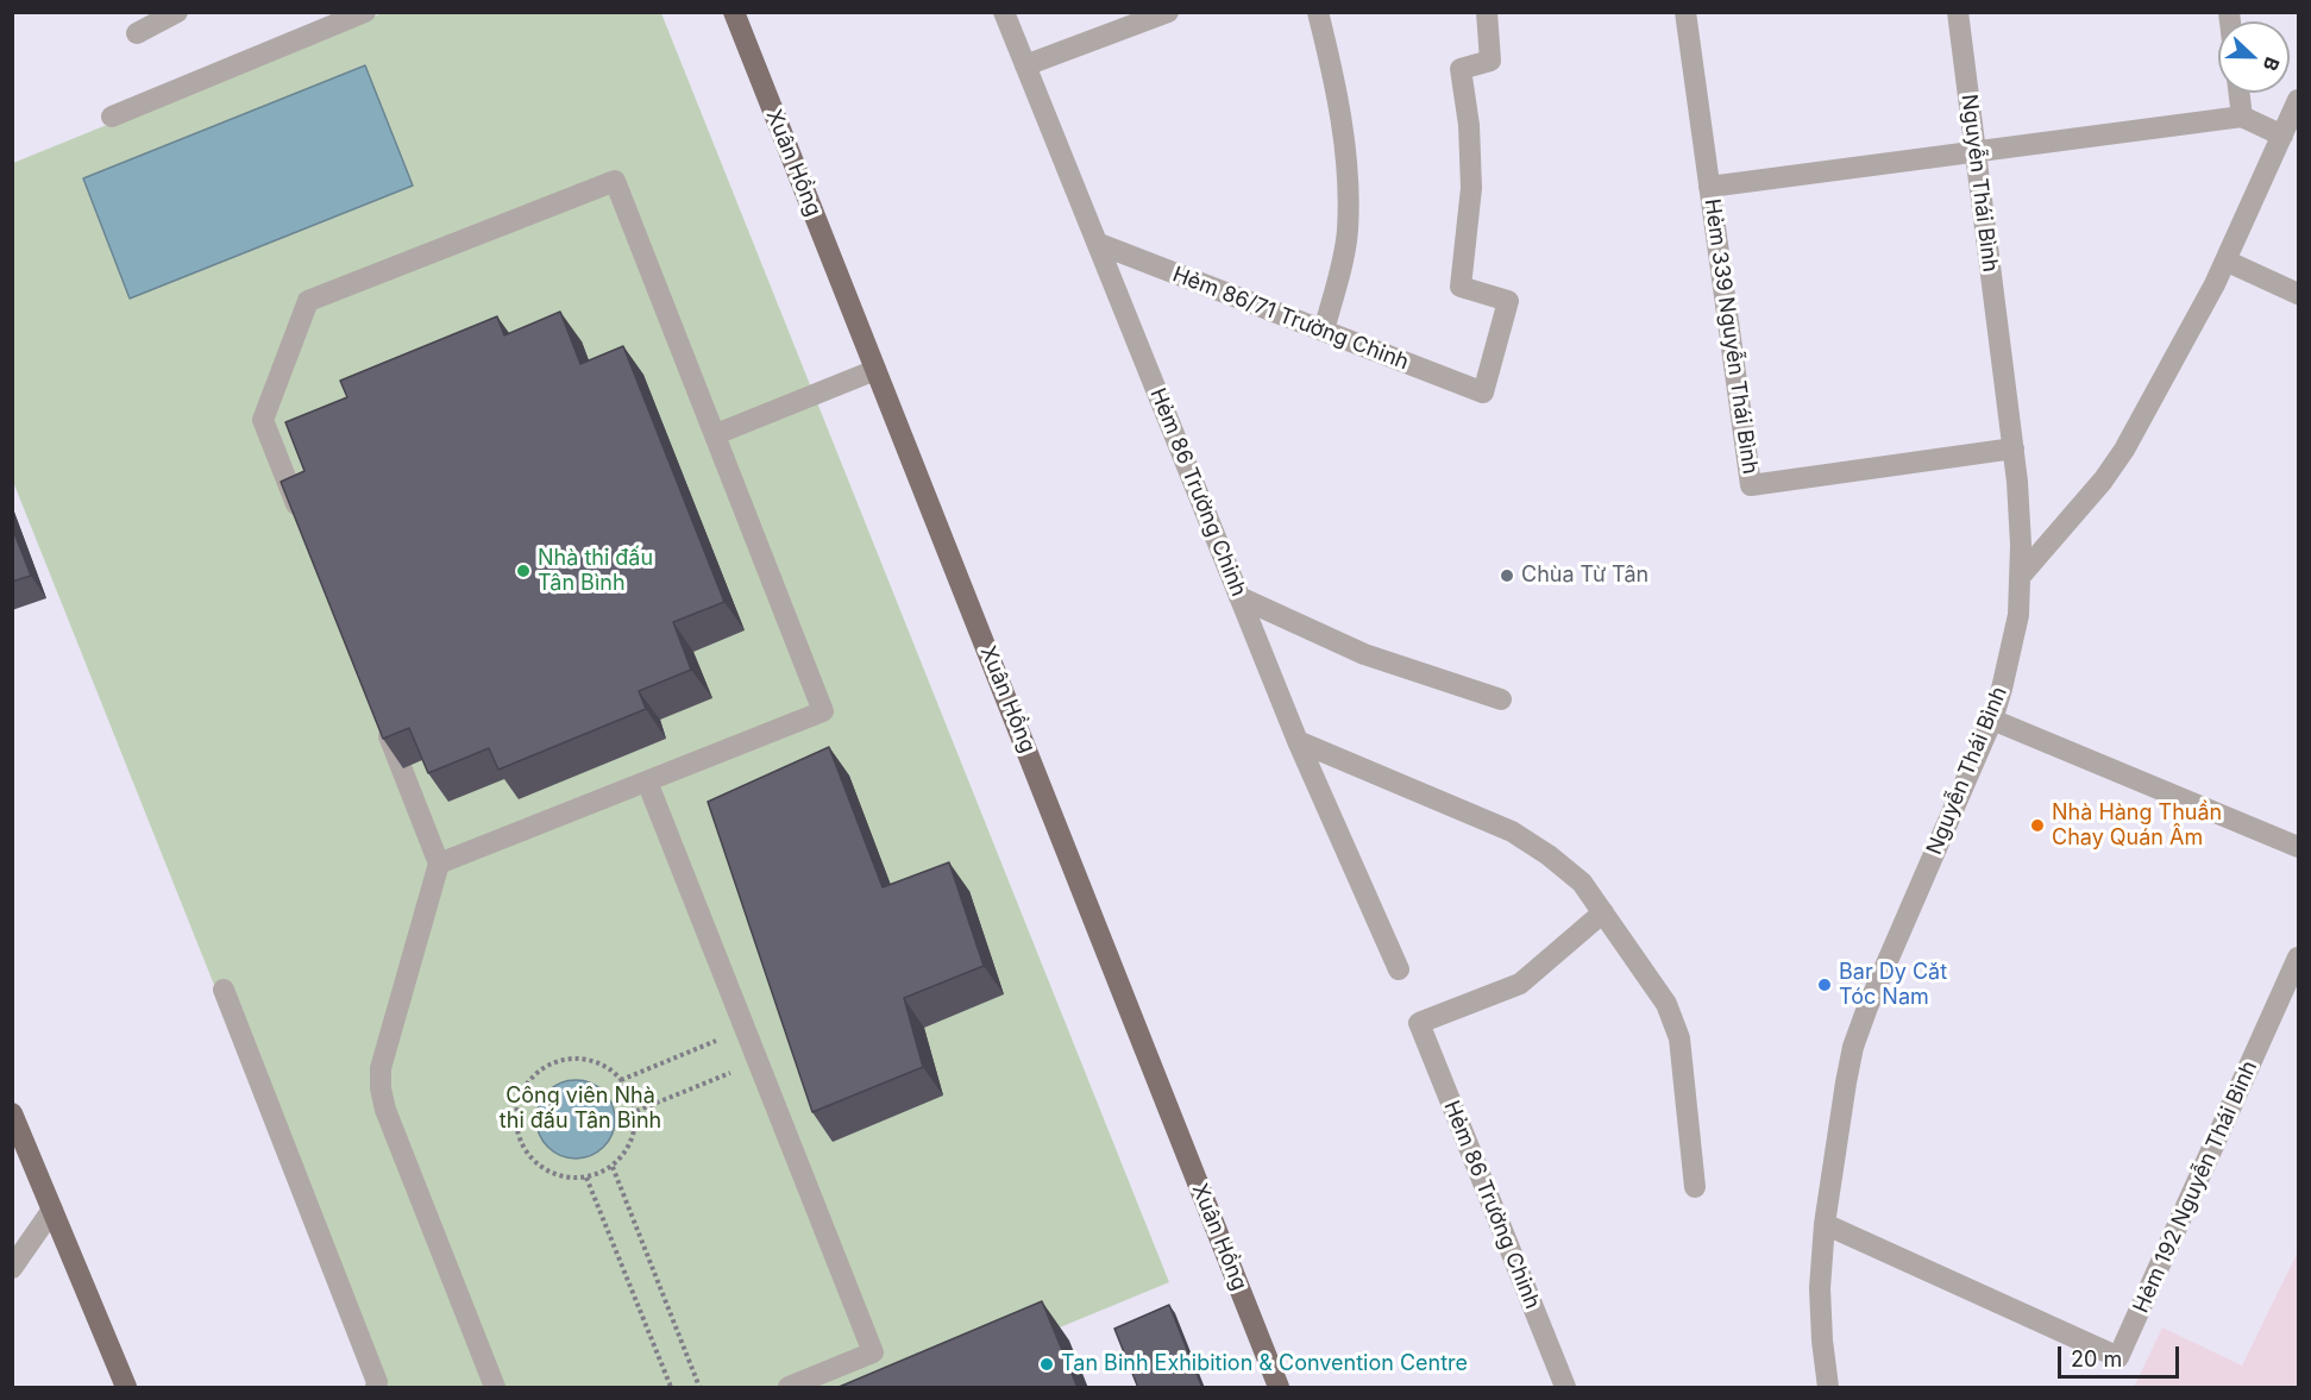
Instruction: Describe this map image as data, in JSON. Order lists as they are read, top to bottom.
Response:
{
  "streets": {
    "main road": ["Xuân Hồng"],
    "street": [
      "Nguyễn Thái Bình",
      "Hẻm 86/71 Trường Chinh",
      "Hẻm 339 Nguyễn Thái Bình",
      "Hẻm 86 Trường Chinh",
      "Hẻm 192 Nguyễn Thái Bình"
    ]
  },
  "crossings": [
    ["Nguyễn Thái Bình", "Hẻm 339 Nguyễn Thái Bình"],
    ["Nguyễn Thái Bình", "Hẻm 192 Nguyễn Thái Bình"],
    ["Hẻm 86/71 Trường Chinh", "Hẻm 86 Trường Chinh"]
  ],
  "parks": ["Công viên Nhà thi đấu Tân Bình"],
  "places": [
    "Nhà thi đấu Tân Bình",
    "Chùa Từ Tân",
    "Nhà Hàng Thuần Chay Quán Âm",
    "Bar Dy Cǎt Tóc Nam",
    "Tan Binh Exhibition & Convention Centre"
  ],
  "scale_bar": "20 m",
  "north": "right"
}
